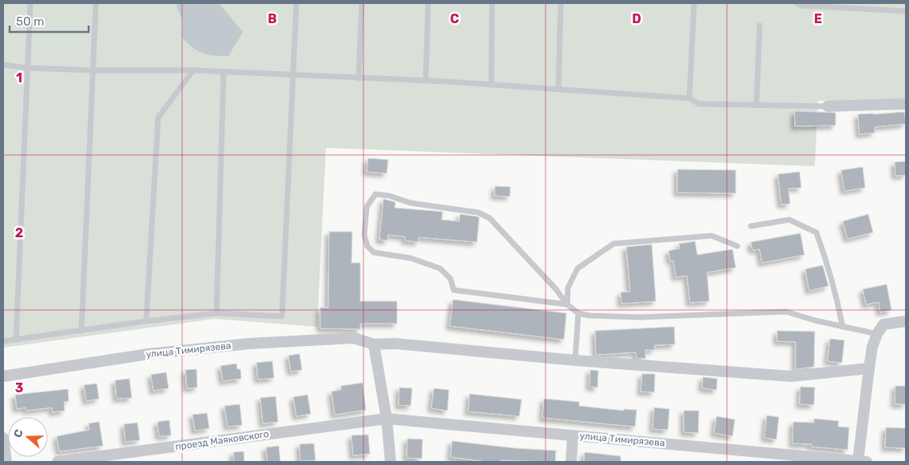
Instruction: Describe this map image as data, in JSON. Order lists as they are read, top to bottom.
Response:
{
  "streets": {
    "street": ["улица Тимирязева", "проезд Маяковского"]
  },
  "crossings": [
    ["улица Тимирязева", "проезд Маяковского"]
  ],
  "scale_bar": "50 m",
  "north": "left",
  "grid": {
    "columns": [
      "B",
      "C",
      "D",
      "E"
    ],
    "rows": ["1", "2", "3"]
  }
}
